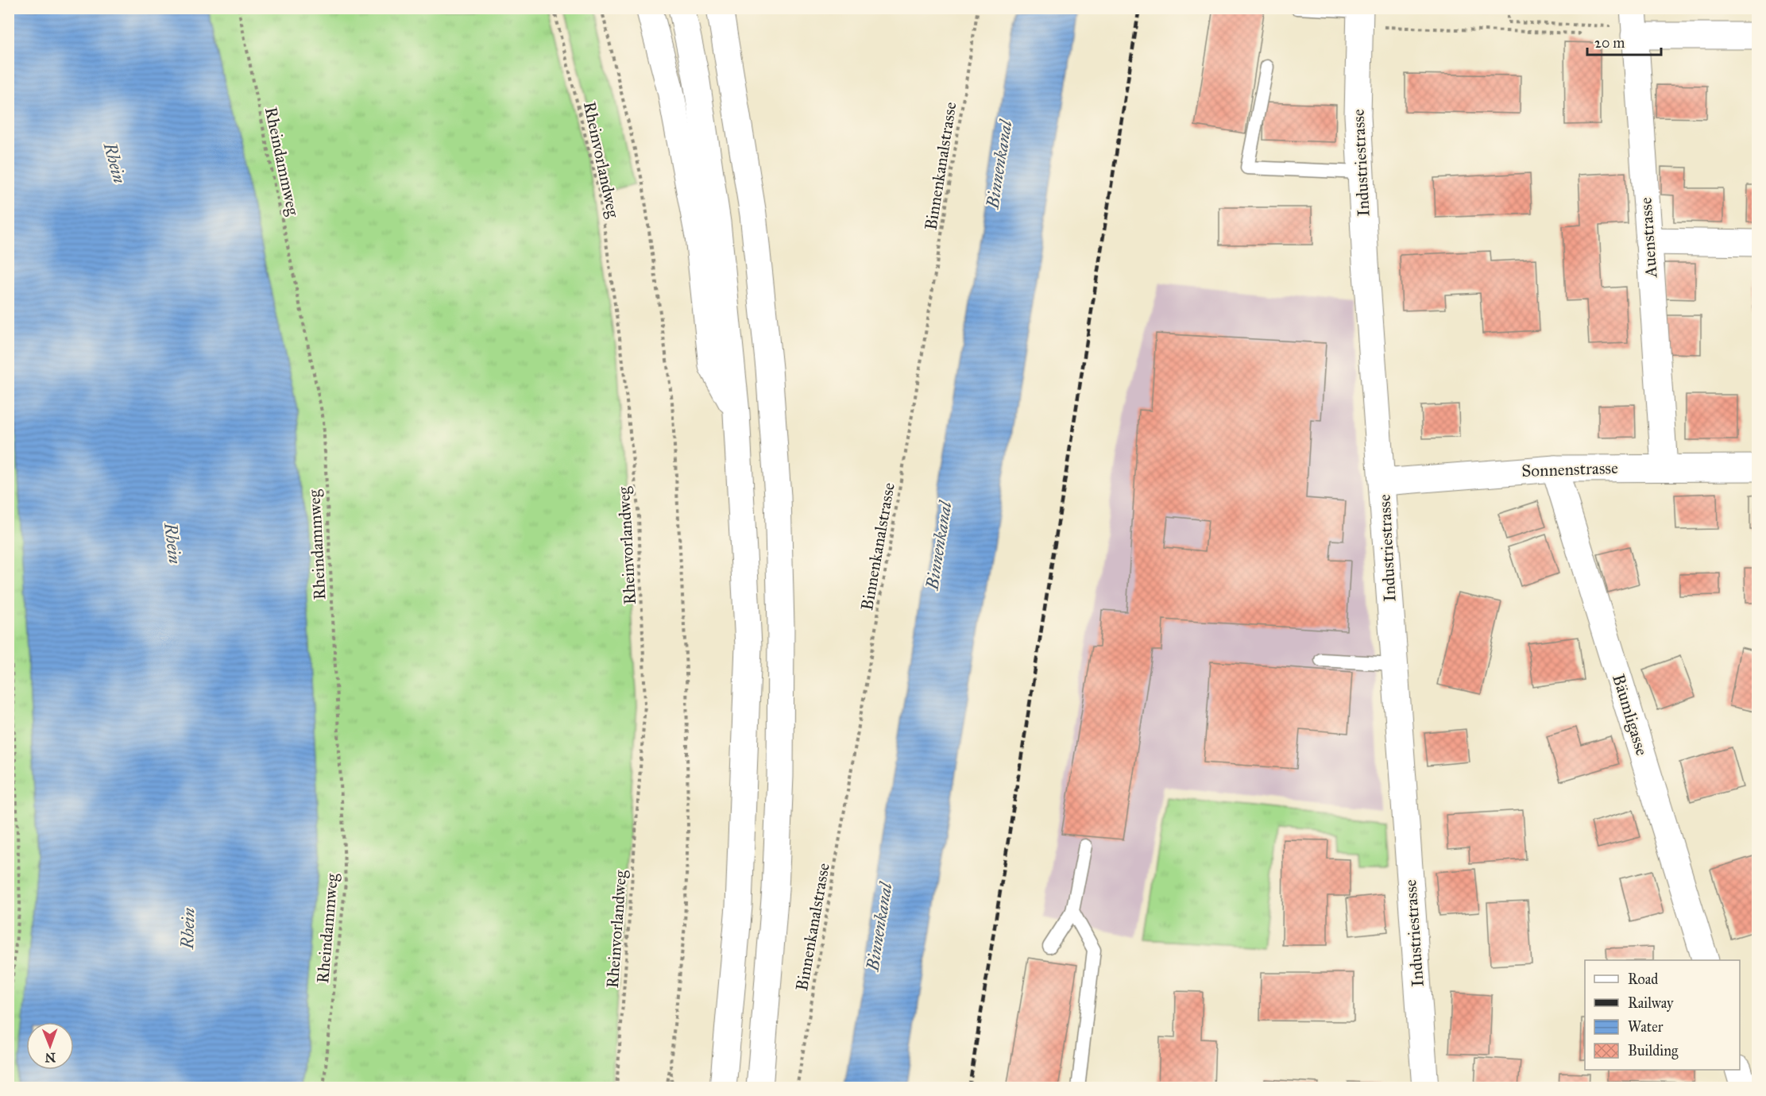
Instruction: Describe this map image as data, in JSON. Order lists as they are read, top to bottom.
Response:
{
  "streets": {
    "main road": [
      "Industriestrasse",
      "Auenstrasse",
      "Sonnenstrasse",
      "Bäumligasse"
    ],
    "path": ["Rheinvorlandweg", "Rheindammweg", "Binnenkanalstrasse"]
  },
  "crossings": [
    ["Industriestrasse", "Sonnenstrasse"],
    ["Auenstrasse", "Sonnenstrasse"],
    ["Sonnenstrasse", "Bäumligasse"]
  ],
  "water": ["Rhein", "Binnenkanal"],
  "legend": [
    "Road",
    "Railway",
    "Water",
    "Building"
  ],
  "scale_bar": "20 m",
  "north": "bottom"
}
